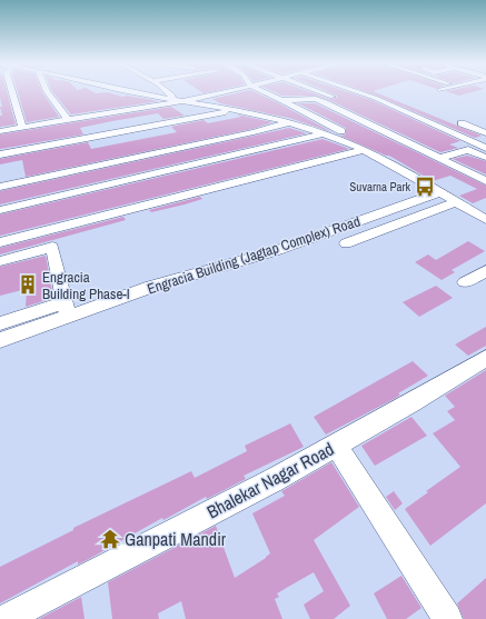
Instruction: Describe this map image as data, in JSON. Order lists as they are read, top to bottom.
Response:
{
  "streets": {
    "street": ["Engracia Building (Jagtap Complex) Road", "Bhalekar Nagar Road"]
  },
  "places": {
    "bus stop": ["Suvarna Park"],
    "building": ["Engracia Building Phase-I"],
    "temple": ["Ganpati Mandir"]
  }
}
